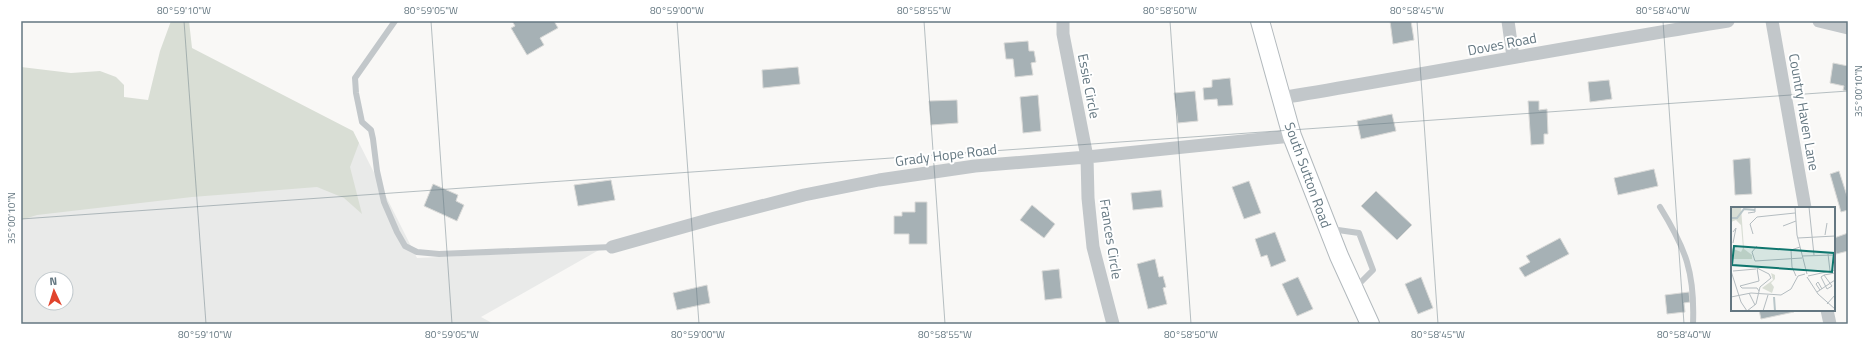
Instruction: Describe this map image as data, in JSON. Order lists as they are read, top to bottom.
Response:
{
  "streets": {
    "main road": ["South Sutton Road"],
    "street": [
      "Doves Road",
      "Essie Circle",
      "Country Haven Lane",
      "Grady Hope Road",
      "Frances Circle"
    ]
  },
  "crossings": [
    ["Doves Road", "South Sutton Road"],
    ["Essie Circle", "Grady Hope Road"],
    ["Essie Circle", "Frances Circle"],
    ["Grady Hope Road", "South Sutton Road"],
    ["Grady Hope Road", "Frances Circle"]
  ],
  "north": "top",
  "coordinates": [
    "80°59'10\"W",
    "80°59'05\"W",
    "80°59'00\"W",
    "80°58'55\"W",
    "80°58'50\"W",
    "80°58'45\"W",
    "80°58'40\"W",
    "35°00'10\"N"
  ]
}
